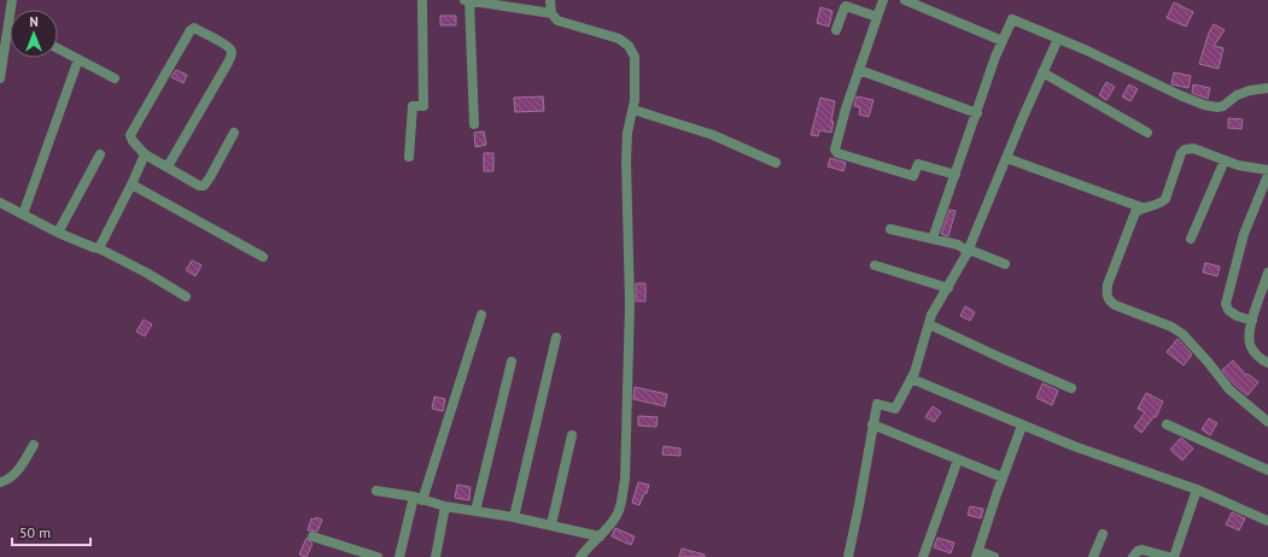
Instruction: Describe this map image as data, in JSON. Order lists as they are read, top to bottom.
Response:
{
  "scale_bar": "50 m",
  "north": "top"
}
